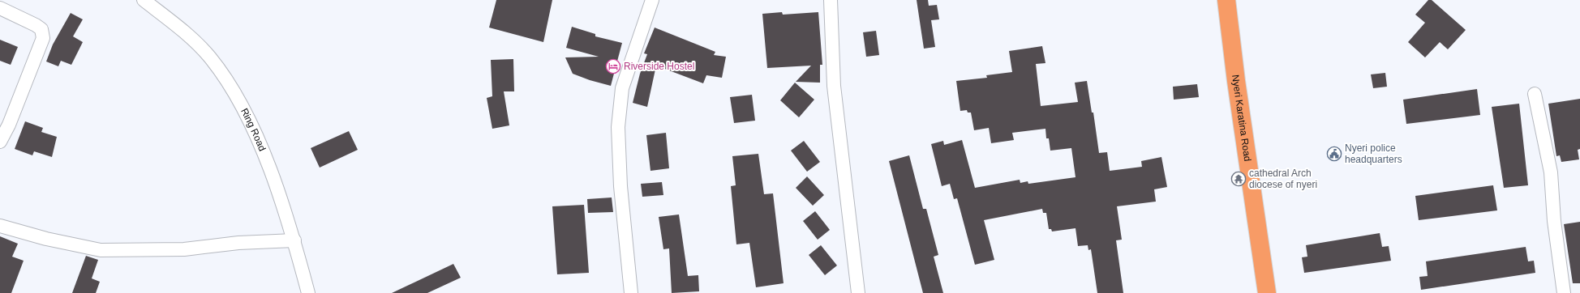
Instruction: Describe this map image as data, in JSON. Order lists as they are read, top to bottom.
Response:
{
  "streets": {
    "highway": ["Nyeri Karatina Road"],
    "street": ["Ring Road"]
  },
  "places": {
    "hotel": ["Riverside Hostel"],
    "public building": ["Nyeri police headquarters"],
    "temple": ["cathedral Arch diocese of nyeri"]
  }
}
